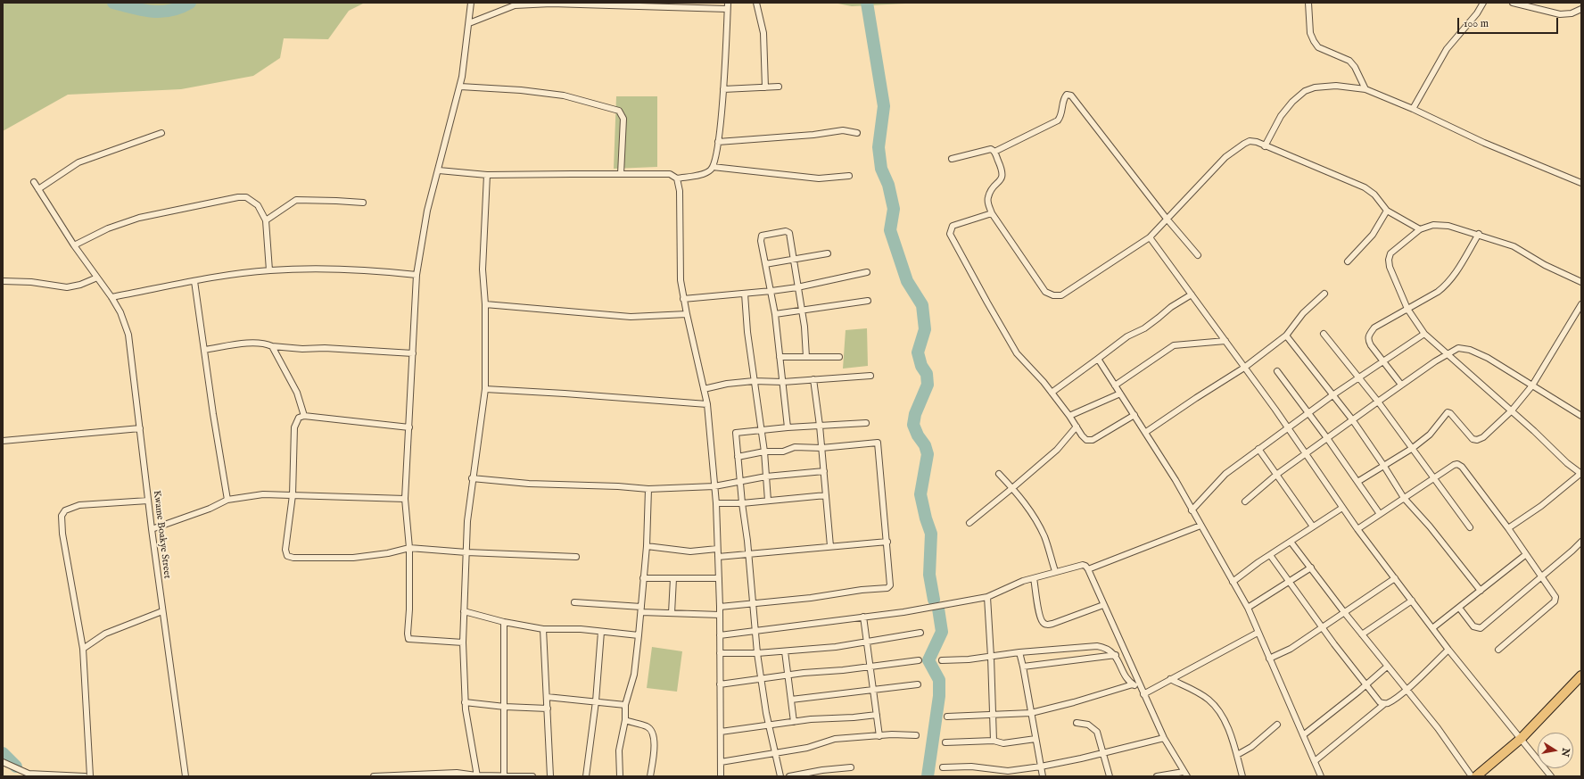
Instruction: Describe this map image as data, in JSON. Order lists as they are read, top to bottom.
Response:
{
  "streets": {
    "street": ["Kwame Boakye Street"]
  },
  "scale_bar": "100 m",
  "north": "right"
}
